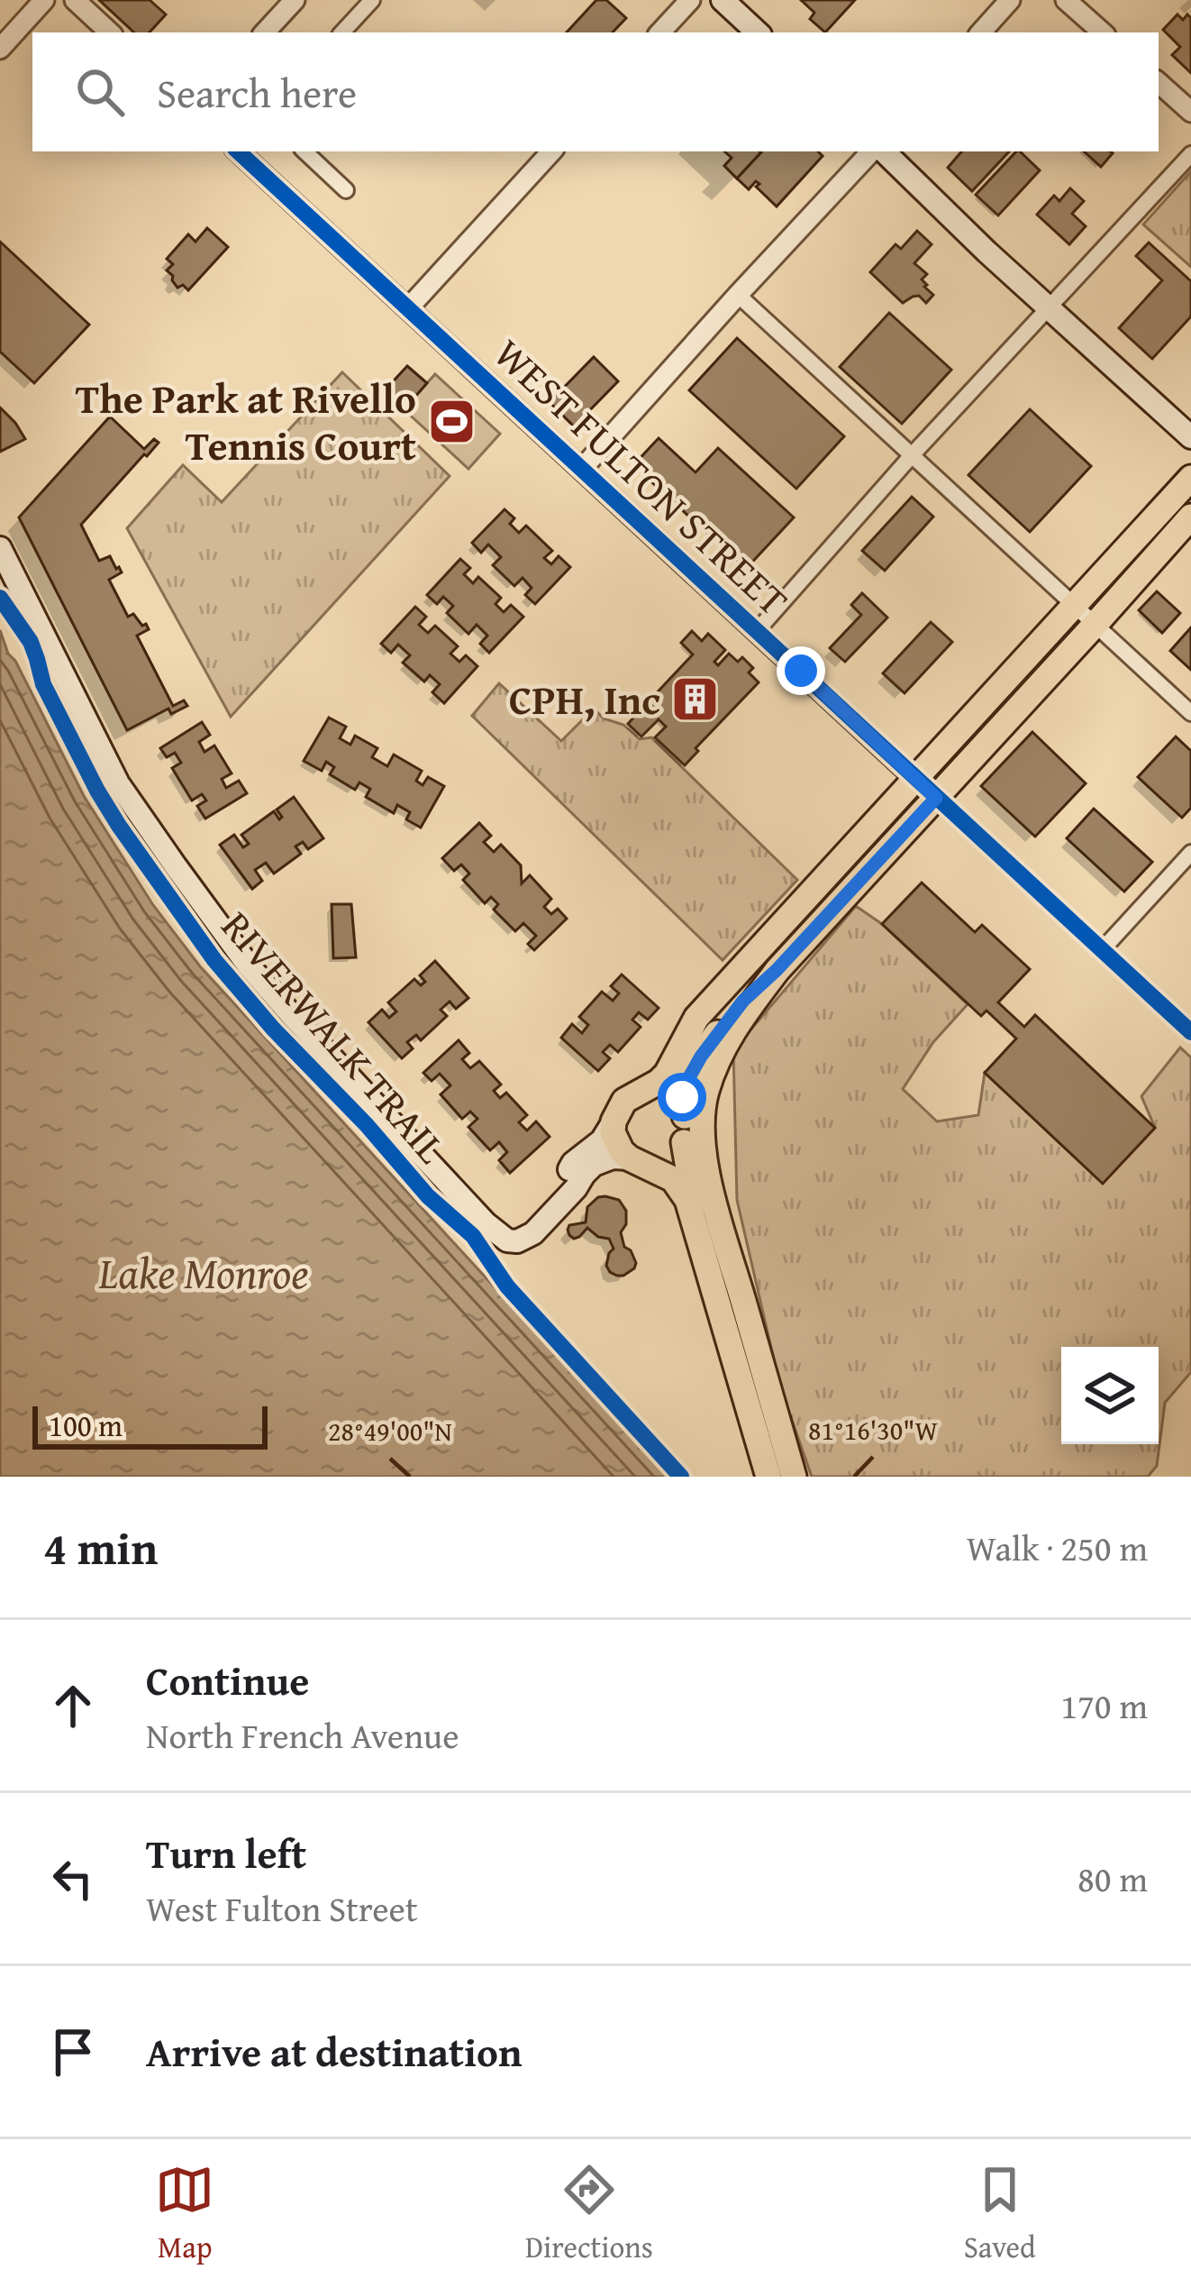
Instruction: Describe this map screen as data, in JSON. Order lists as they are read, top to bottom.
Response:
{
  "streets": {
    "street": ["WEST FULTON STREET"],
    "cycle path": ["RIVERWALK TRAIL"]
  },
  "water": ["Lake Monroe"],
  "places": {
    "sports": ["The Park at Rivello Tennis Court"],
    "building": ["CPH, Inc"]
  },
  "scale_bar": "100 m",
  "page": {
    "search": "Search here",
    "scale": "100 m",
    "heading": ["4 min", "Walk · 250 m"],
    "list": [
      ["Continue", "North French Avenue", "170 m"],
      ["Turn left", "West Fulton Street", "80 m"],
      "Arrive at destination"
    ],
    "nav": ["Map", "Directions", "Saved"]
  },
  "coordinates": ["81°16'30\"W", "28°49'00\"N"]
}
